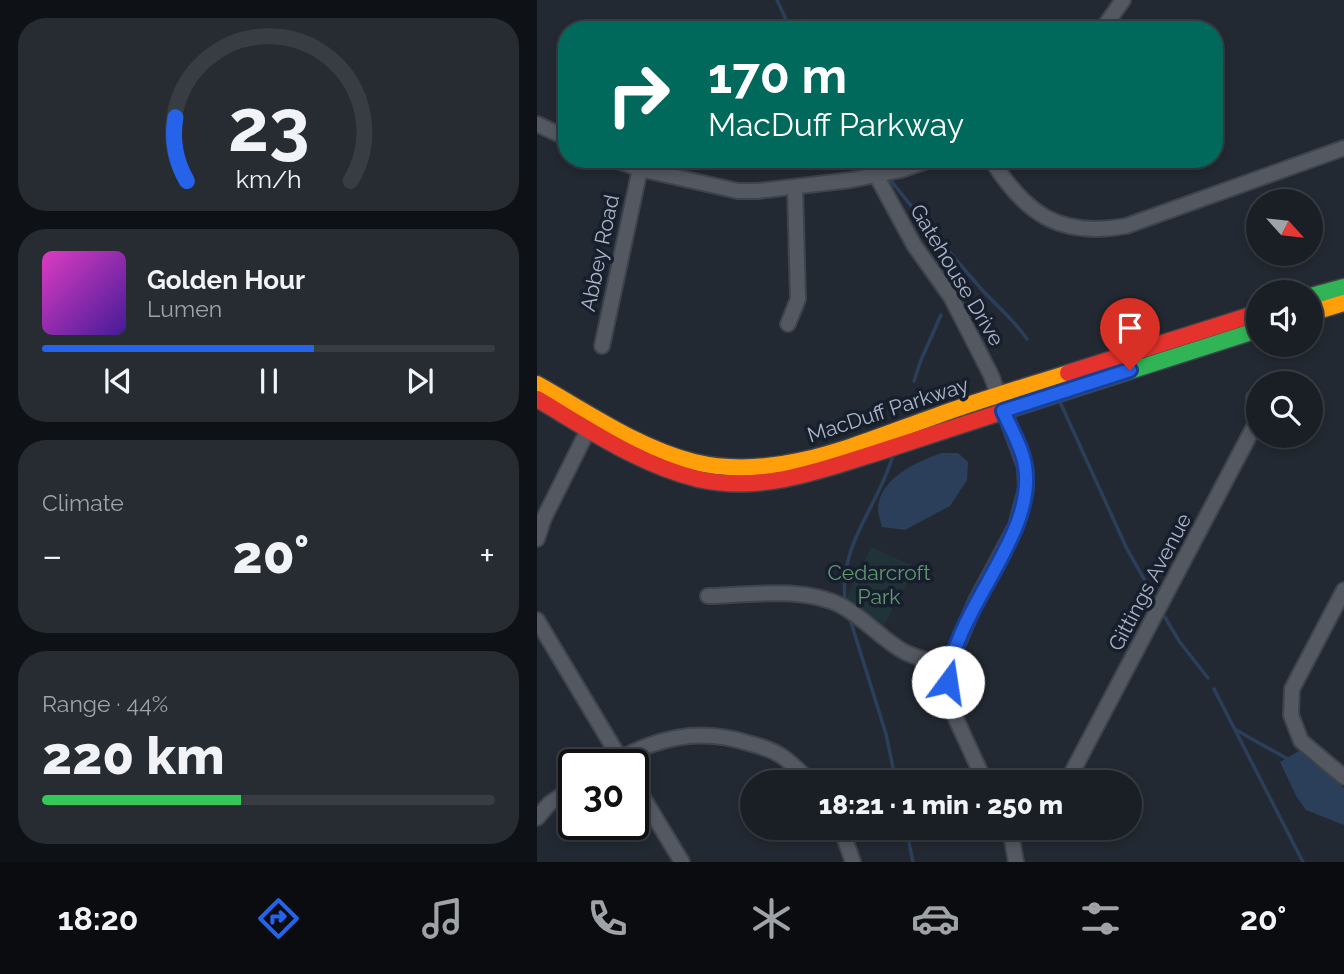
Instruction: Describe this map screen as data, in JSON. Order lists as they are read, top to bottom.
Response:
{
  "streets": {
    "street": [
      "Abbey Road",
      "Gatehouse Drive",
      "MacDuff Parkway",
      "Gittings Avenue"
    ]
  },
  "crossings": [
    ["Gatehouse Drive", "MacDuff Parkway"]
  ],
  "parks": ["Cedarcroft Park"],
  "north": "bottom right",
  "page": {
    "turn": ["170 m", "MacDuff Parkway"],
    "song": ["Golden Hour", "Lumen"],
    "tile": [
      "Climate",
      ["Range · 44%", "220 km"]
    ],
    "heat": ["−", "20°", "+"],
    "limit": "30",
    "trip": "18:21 · 1 min · 250 m",
    "tabs": ["18:20", "20°"],
    "gauge": ["23", "km/h"]
  }
}
